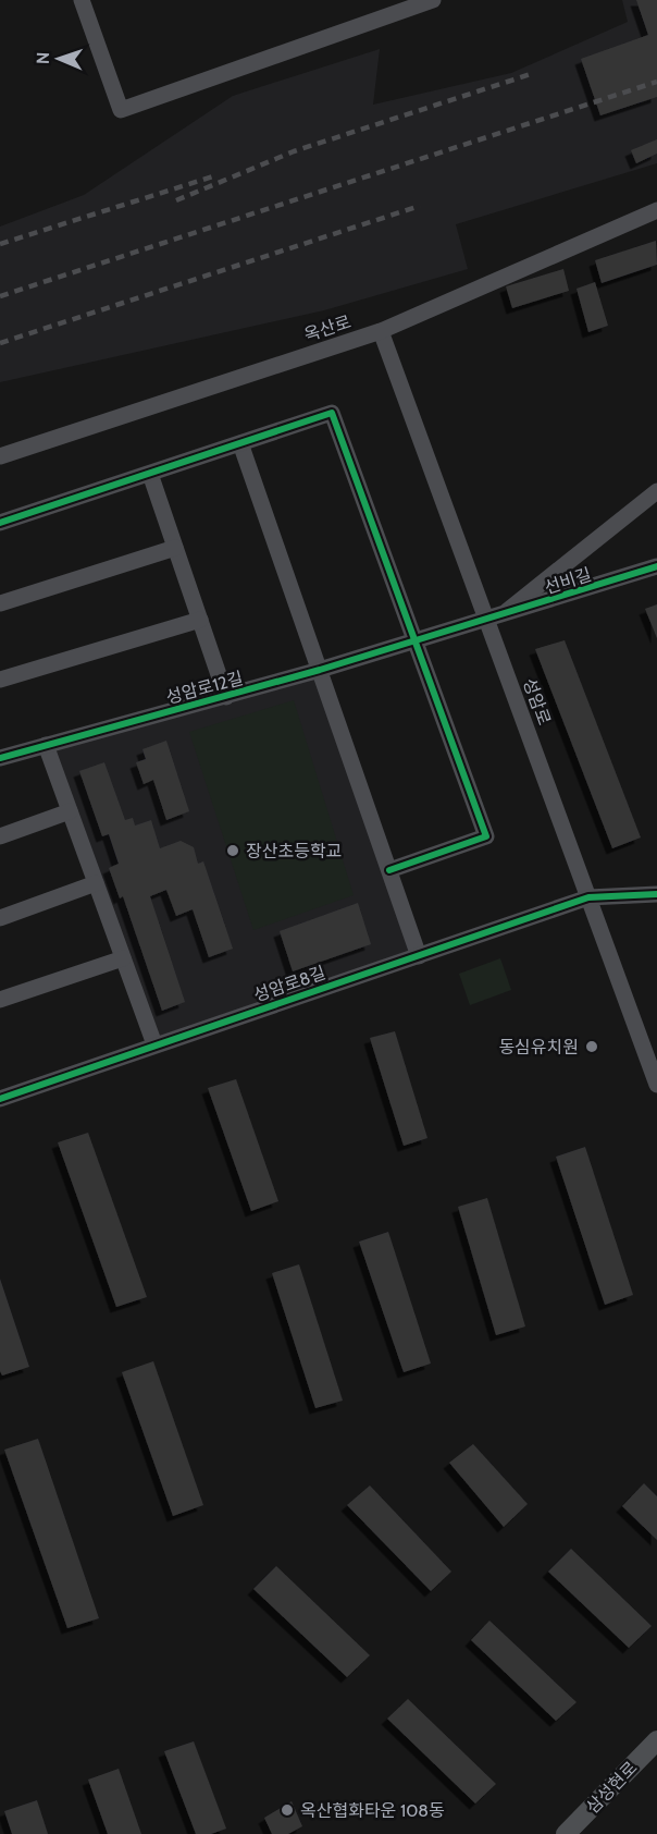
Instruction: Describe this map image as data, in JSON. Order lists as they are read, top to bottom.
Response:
{
  "streets": {
    "main road": ["삼성현로"],
    "street": [
      "옥산로",
      "선비길",
      "성암로12길",
      "성암로",
      "성암로8길"
    ]
  },
  "crossings": [
    ["옥산로", "성암로"],
    ["선비길", "성암로12길"],
    ["선비길", "성암로"],
    ["성암로12길", "성암로"],
    ["성암로", "성암로8길"]
  ],
  "places": ["장산초등학교", "동심유치원", "옥산협화타운 108동"],
  "north": "left"
}
